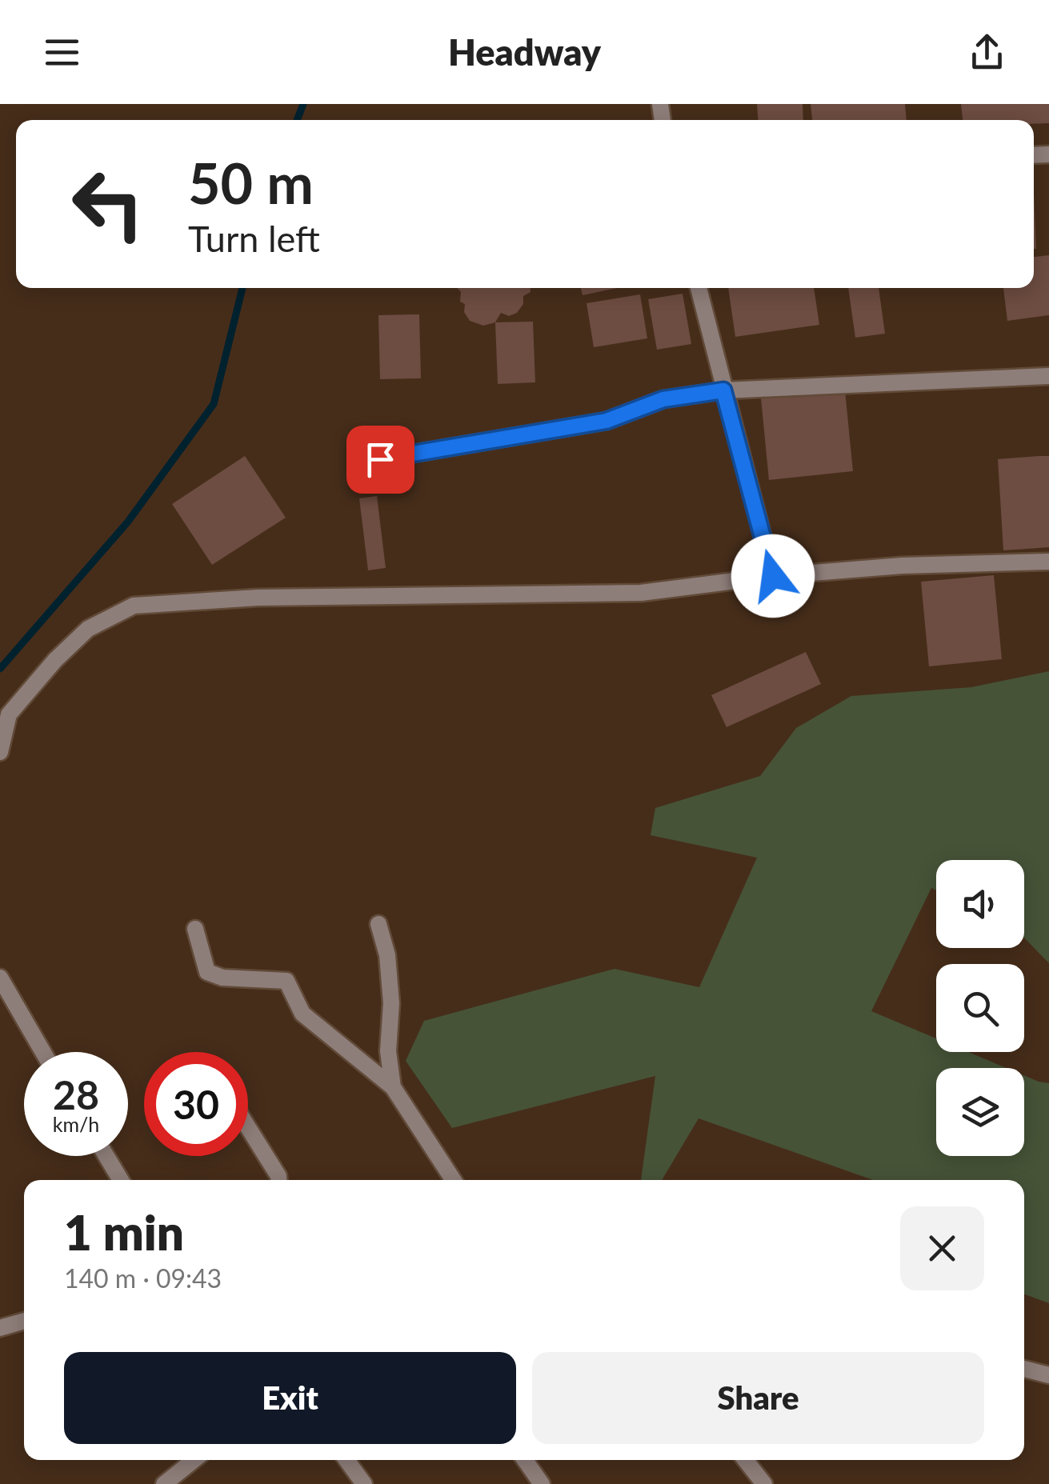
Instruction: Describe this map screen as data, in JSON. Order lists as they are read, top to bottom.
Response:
{
  "page": {
    "header": "Headway",
    "turn": ["50 m", "Turn left"],
    "speed": "28 km/h",
    "limit": "30",
    "heading": ["1 min", "140 m · 09:43"],
    "buttons": ["Exit", "Share"]
  }
}
